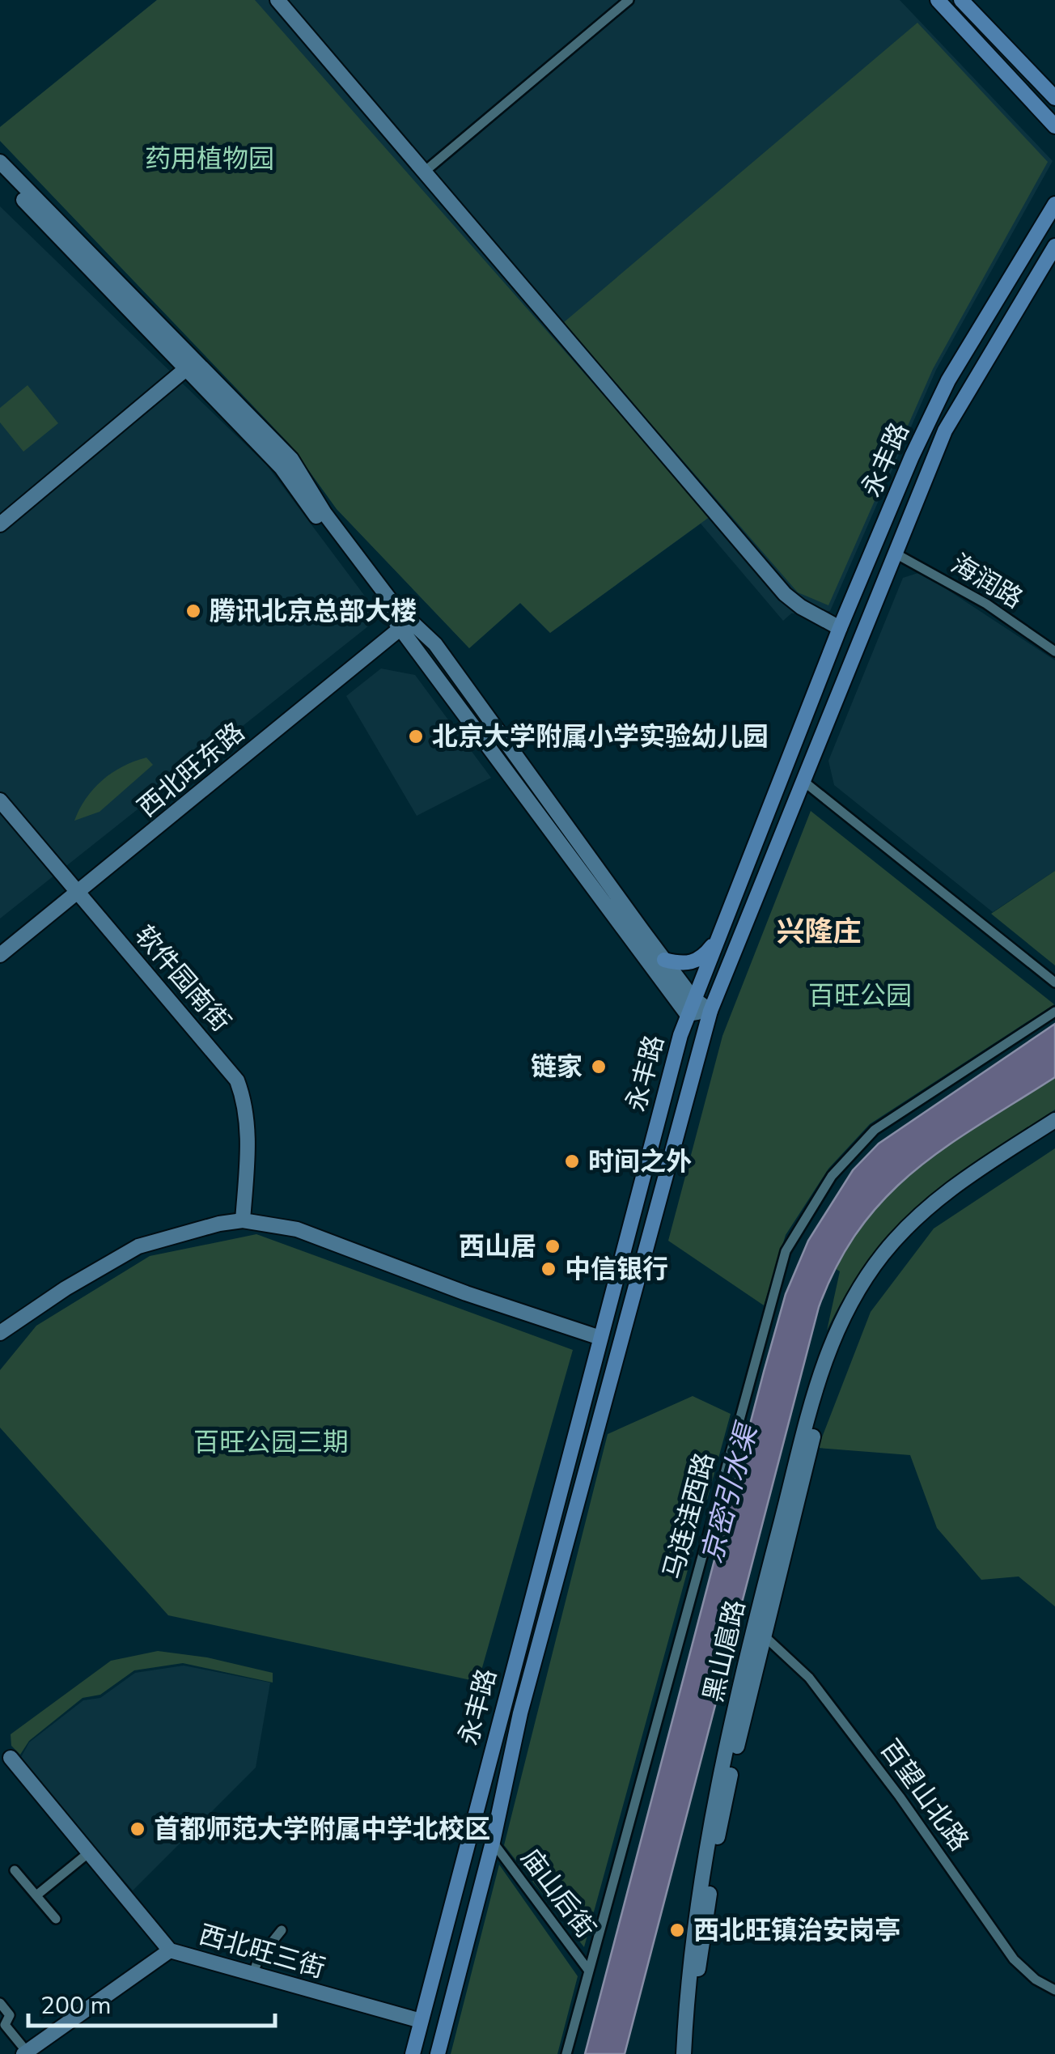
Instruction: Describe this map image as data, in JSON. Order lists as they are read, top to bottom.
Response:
{
  "streets": {
    "main road": ["永丰路"],
    "street": [
      "海润路",
      "西北旺东路",
      "软件园南街",
      "马连洼西路",
      "黑山扈路",
      "百望山北路",
      "庙山后街",
      "西北旺三街"
    ]
  },
  "crossings": [
    ["永丰路", "海润路"],
    ["永丰路", "庙山后街"],
    ["永丰路", "西北旺三街"],
    ["西北旺东路", "软件园南街"],
    ["马连洼西路", "庙山后街"],
    ["黑山扈路", "百望山北路"]
  ],
  "districts": ["兴隆庄"],
  "water": ["京密引水渠"],
  "parks": ["药用植物园", "百旺公园", "百旺公园三期"],
  "places": [
    "腾讯北京总部大楼",
    "北京大学附属小学实验幼儿园",
    "链家",
    "时间之外",
    "西山居",
    "中信银行",
    "首都师范大学附属中学北校区",
    "西北旺镇治安岗亭"
  ],
  "scale_bar": "200 m"
}
